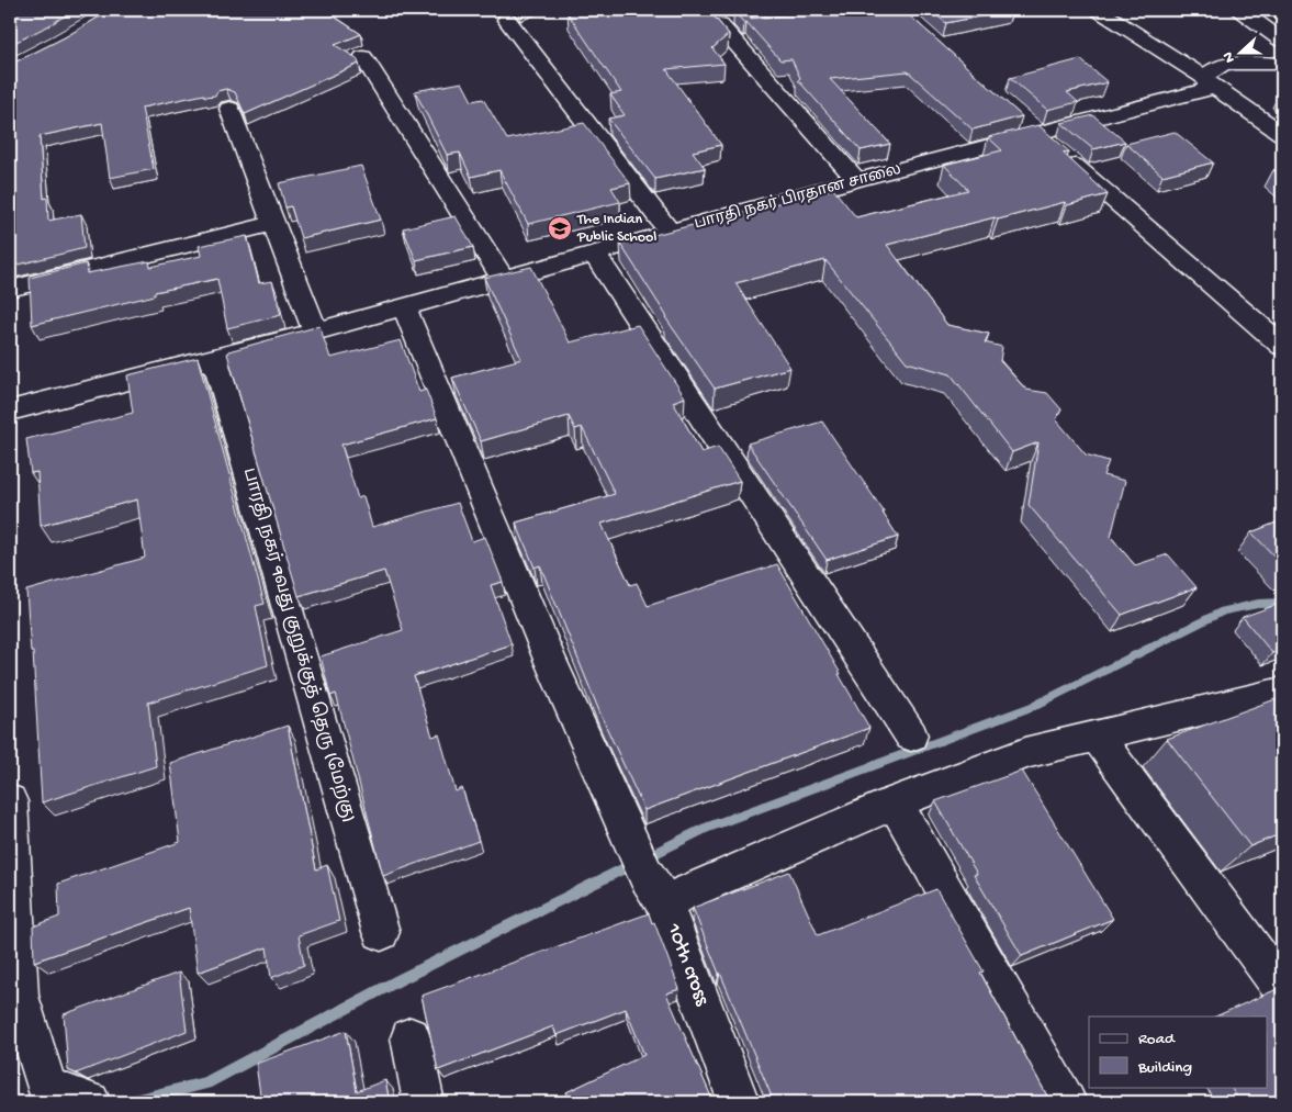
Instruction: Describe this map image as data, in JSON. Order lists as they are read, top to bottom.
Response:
{
  "streets": {
    "street": ["பாரதி நகர் பிரதான சாலை", "பாரதி நகர் 9வது குறுக்குத் தெரு (மேற்கு)", "10th cross"]
  },
  "crossings": [
    ["பாரதி நகர் பிரதான சாலை", "பாரதி நகர் 9வது குறுக்குத் தெரு (மேற்கு)"],
    ["பாரதி நகர் பிரதான சாலை", "10th cross"]
  ],
  "places": {
    "school or university": ["The Indian Public School"]
  },
  "legend": ["Road", "Building"],
  "north": "left"
}
